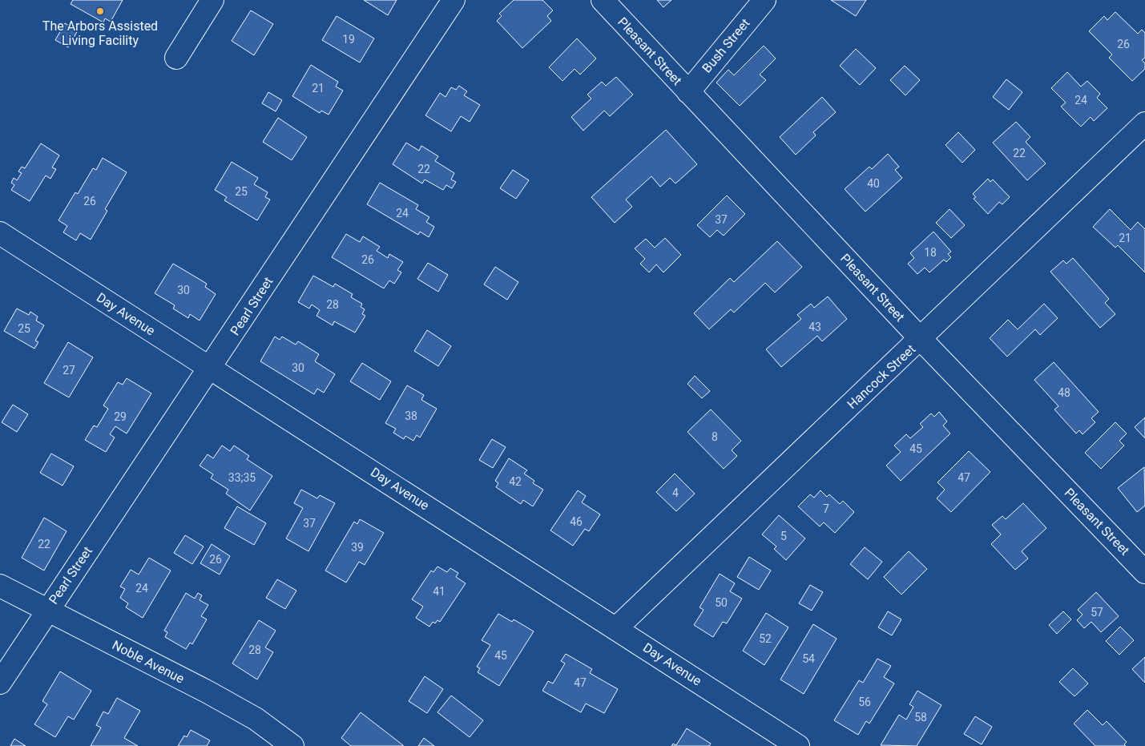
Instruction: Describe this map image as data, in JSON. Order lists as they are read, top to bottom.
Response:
{
  "streets": {
    "street": [
      "Bush Street",
      "Pleasant Street",
      "Pearl Street",
      "Day Avenue",
      "Hancock Street",
      "Noble Avenue"
    ]
  },
  "crossings": [
    ["Bush Street", "Pleasant Street"],
    ["Pleasant Street", "Hancock Street"],
    ["Pearl Street", "Day Avenue"],
    ["Pearl Street", "Noble Avenue"],
    ["Day Avenue", "Hancock Street"]
  ],
  "places": ["The Arbors Assisted Living Facility"],
  "house_numbers": [
    "19",
    "26",
    "21",
    "24",
    "22",
    "22",
    "40",
    "25",
    "26",
    "24",
    "37",
    "21",
    "18",
    "26",
    "30",
    "28",
    "43",
    "25",
    "30",
    "27",
    "48",
    "38",
    "29",
    "8",
    "45",
    "33;35",
    "47",
    "42",
    "4",
    "7",
    "46",
    "37",
    "5",
    "22",
    "39",
    "26",
    "24",
    "41",
    "50",
    "57",
    "52",
    "28",
    "45",
    "54",
    "47",
    "56",
    "58"
  ]
}
